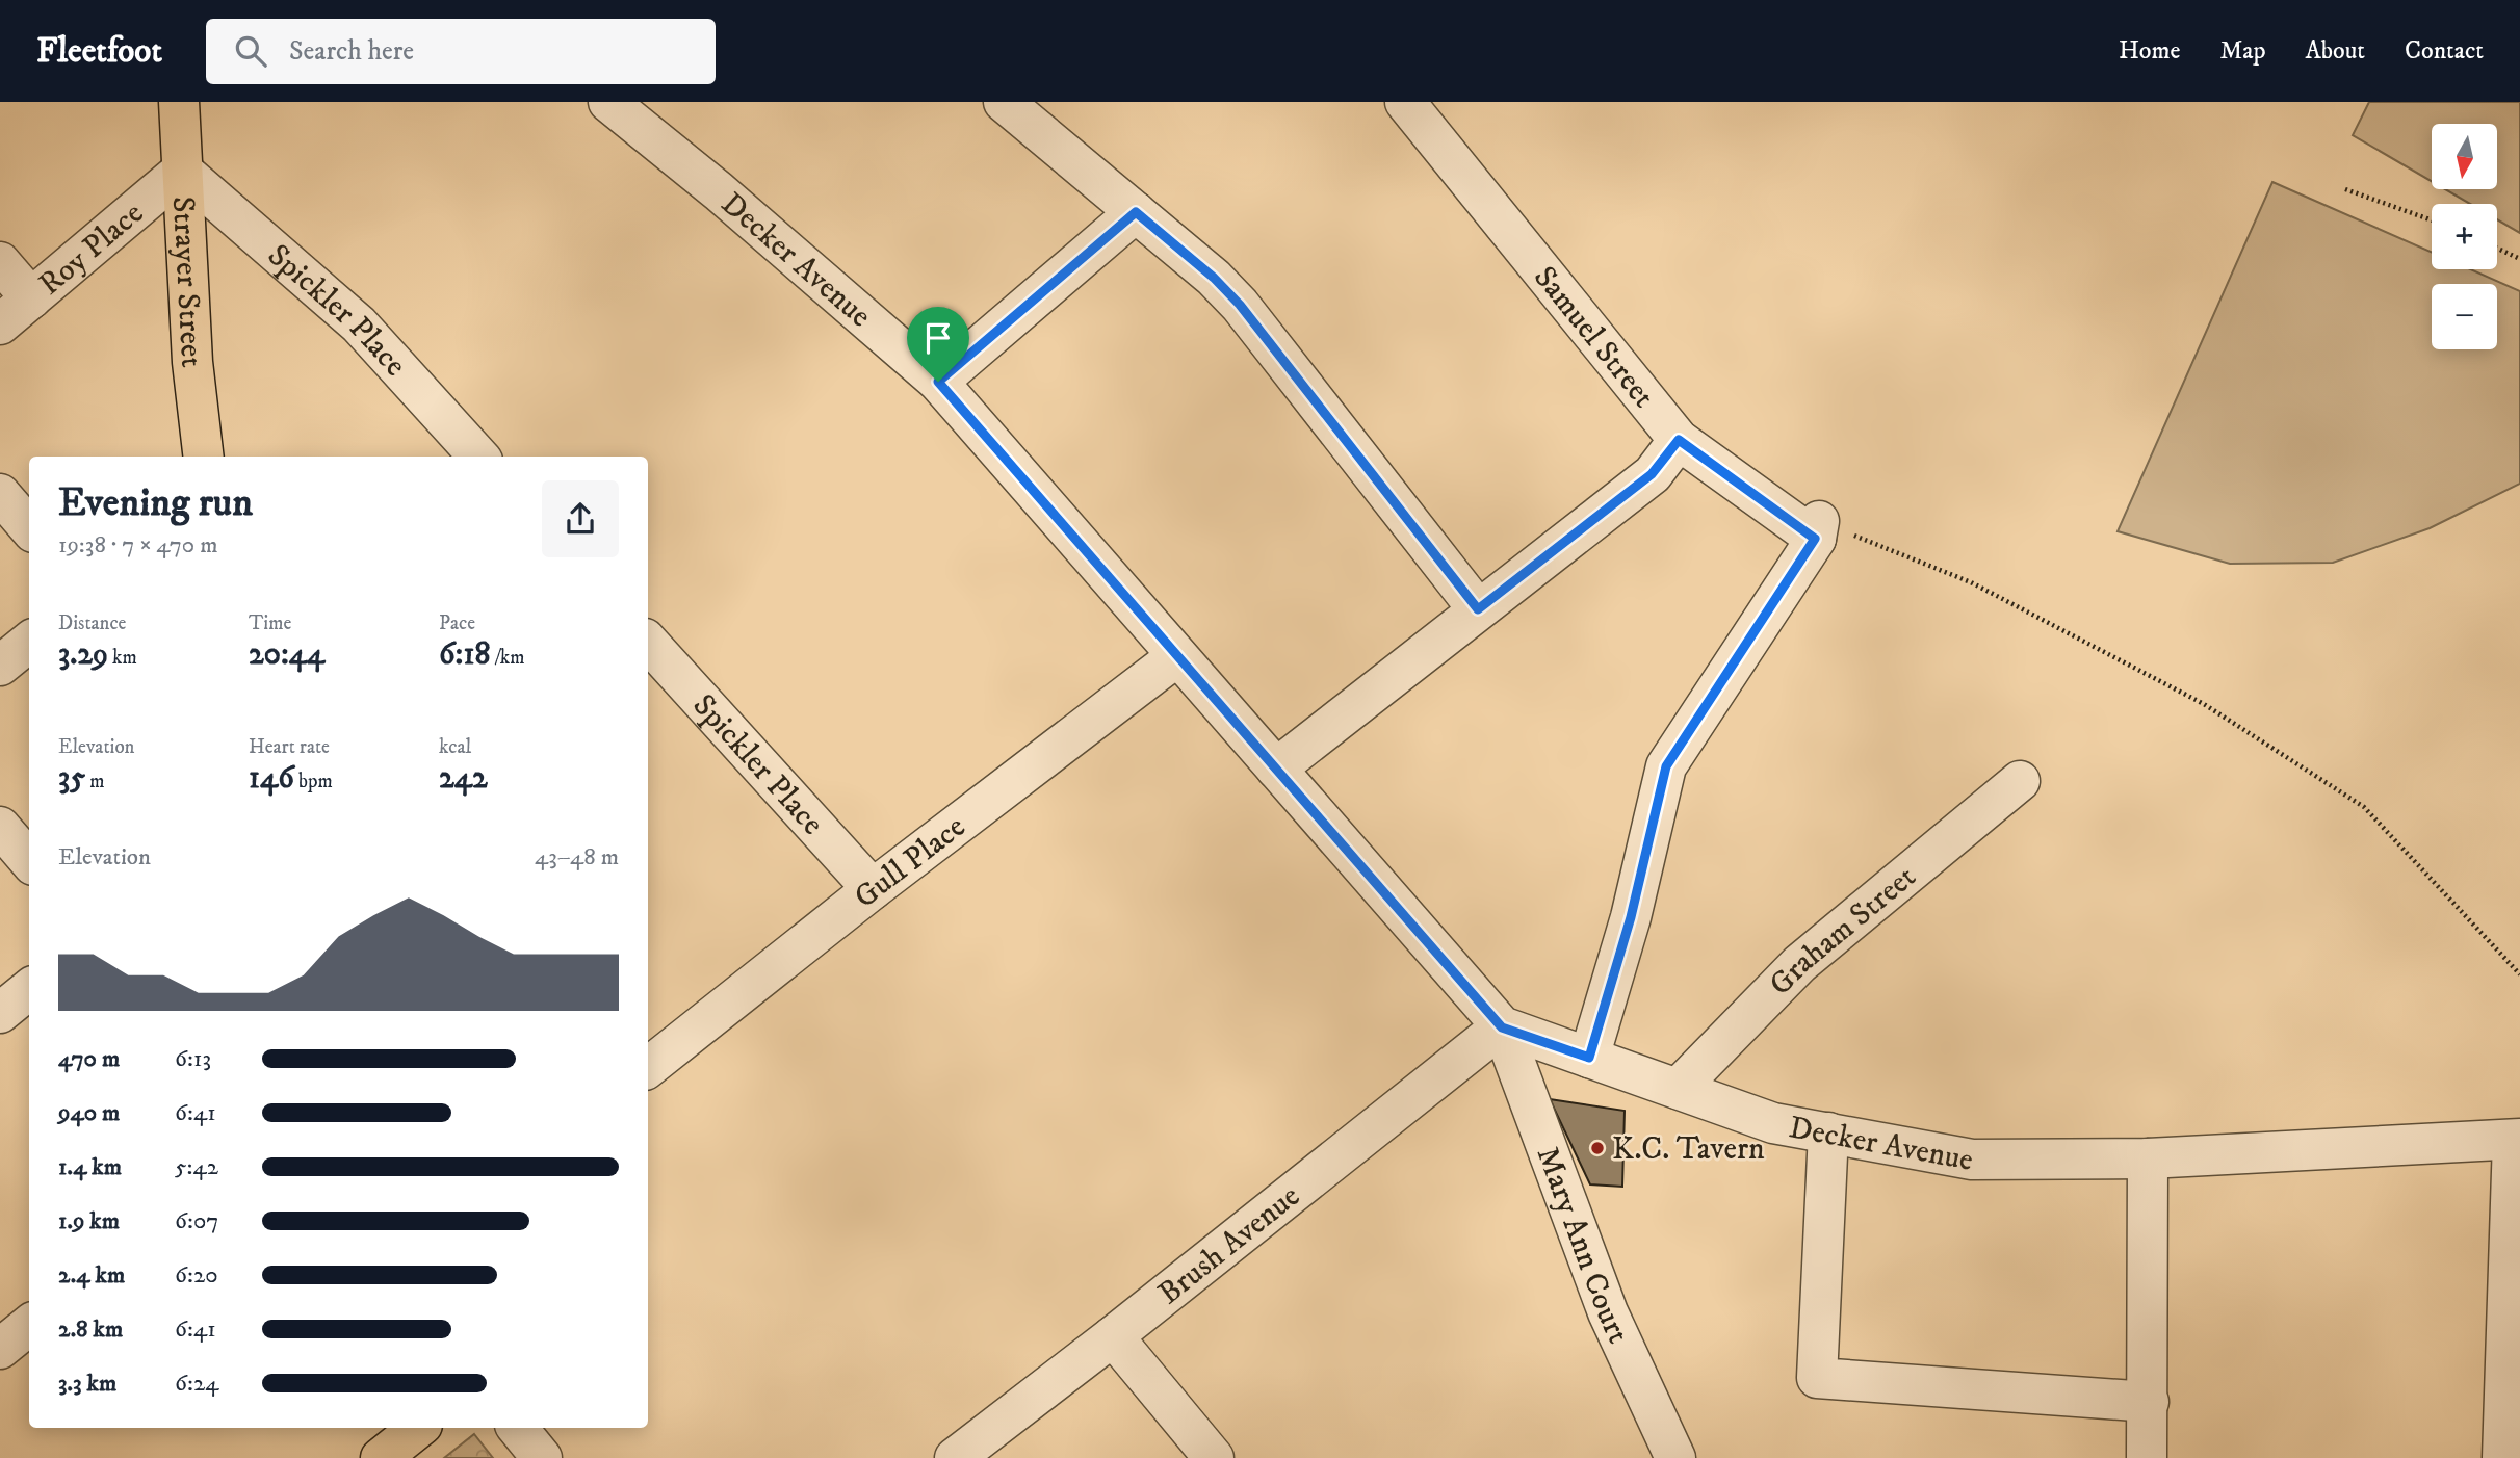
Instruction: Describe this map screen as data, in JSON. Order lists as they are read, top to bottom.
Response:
{
  "streets": {
    "highway": ["Strayer Street"],
    "street": [
      "Roy Place",
      "Decker Avenue",
      "Spickler Place",
      "Samuel Street",
      "Gull Place",
      "Graham Street",
      "Brush Avenue",
      "Mary Ann Court"
    ]
  },
  "crossings": [
    ["Roy Place", "Strayer Street"],
    ["Roy Place", "Spickler Place"],
    ["Decker Avenue", "Gull Place"],
    ["Decker Avenue", "Graham Street"],
    ["Decker Avenue", "Brush Avenue"],
    ["Decker Avenue", "Mary Ann Court"],
    ["Strayer Street", "Spickler Place"],
    ["Spickler Place", "Gull Place"],
    ["Brush Avenue", "Mary Ann Court"]
  ],
  "places": ["K.C. Tavern"],
  "north": "bottom",
  "page": {
    "header": "Fleetfoot",
    "search": "Search here",
    "nav": [
      "Home",
      "Map",
      "About",
      "Contact"
    ],
    "map_buttons": ["+", "−"],
    "heading": ["Evening run", "19:38 · 7 × 470 m"],
    "stats": [
      ["Distance", "3.29 km"],
      ["Time", "20:44"],
      ["Pace", "6:18 /km"],
      ["Elevation", "35 m"],
      ["Heart rate", "146 bpm"],
      ["kcal", "242"]
    ],
    "chart": ["Elevation", "43–48 m"],
    "list": [
      {
        "name": "470 m",
        "note": "6:13"
      },
      {
        "name": "940 m",
        "note": "6:41"
      },
      {
        "name": "1.4 km",
        "note": "5:42"
      },
      {
        "name": "1.9 km",
        "note": "6:07"
      },
      {
        "name": "2.4 km",
        "note": "6:20"
      },
      {
        "name": "2.8 km",
        "note": "6:41"
      },
      {
        "name": "3.3 km",
        "note": "6:24"
      }
    ]
  }
}
